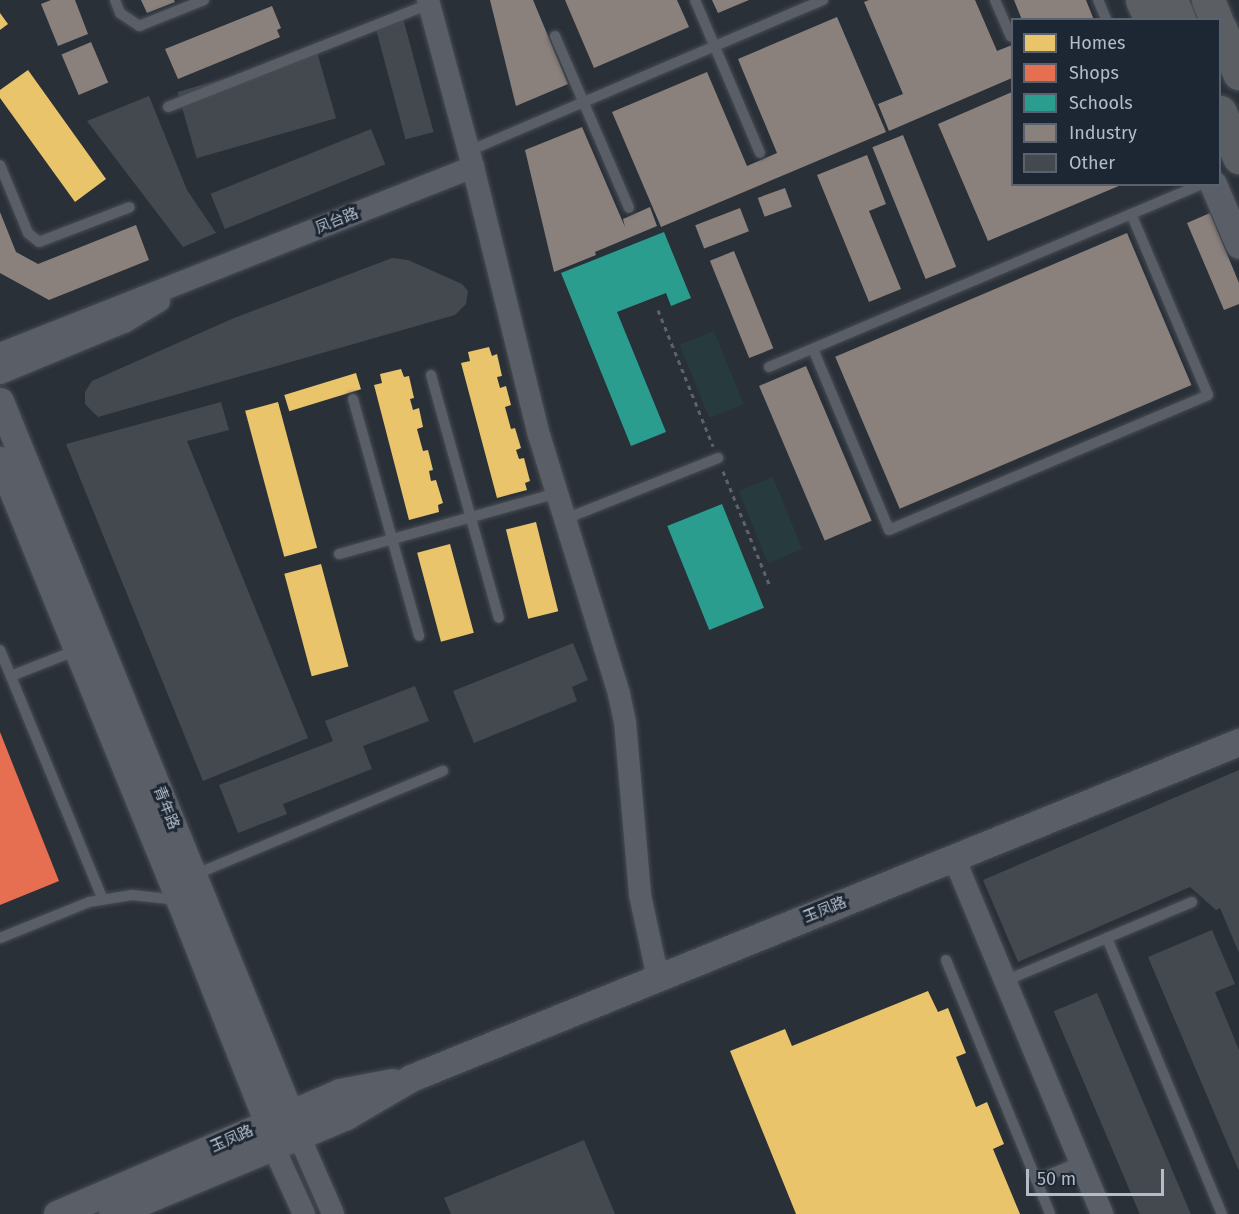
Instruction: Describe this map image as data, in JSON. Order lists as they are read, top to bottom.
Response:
{
  "streets": {
    "street": ["凤台路", "青年路", "玉凤路"]
  },
  "crossings": [
    ["青年路", "玉凤路"]
  ],
  "legend": [
    "Homes",
    "Shops",
    "Schools",
    "Industry",
    "Other"
  ],
  "scale_bar": "50 m"
}
